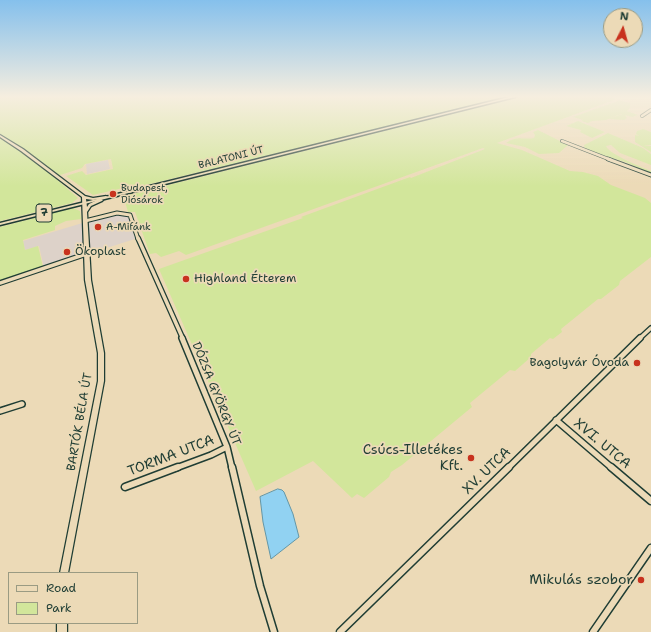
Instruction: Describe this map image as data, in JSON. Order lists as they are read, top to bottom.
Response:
{
  "streets": {
    "main road": ["BALATONI ÚT", "7"],
    "street": [
      "DÓZSA GYÖRGY ÚT",
      "BARTÓK BÉLA ÚT",
      "XVI. UTCA",
      "TORMA UTCA",
      "XV. UTCA"
    ]
  },
  "crossings": [
    ["BALATONI ÚT", "BARTÓK BÉLA ÚT"],
    ["DÓZSA GYÖRGY ÚT", "BARTÓK BÉLA ÚT"],
    ["DÓZSA GYÖRGY ÚT", "TORMA UTCA"],
    ["XVI. UTCA", "XV. UTCA"]
  ],
  "places": [
    "Budapest, Diósárok",
    "A-Mifánk",
    "Ökoplast",
    "Highland Étterem",
    "Bagolyvár Óvoda",
    "Csúcs-Illetékes Kft.",
    "Mikulás szobor"
  ],
  "legend": ["Road", "Park"],
  "north": "top"
}
